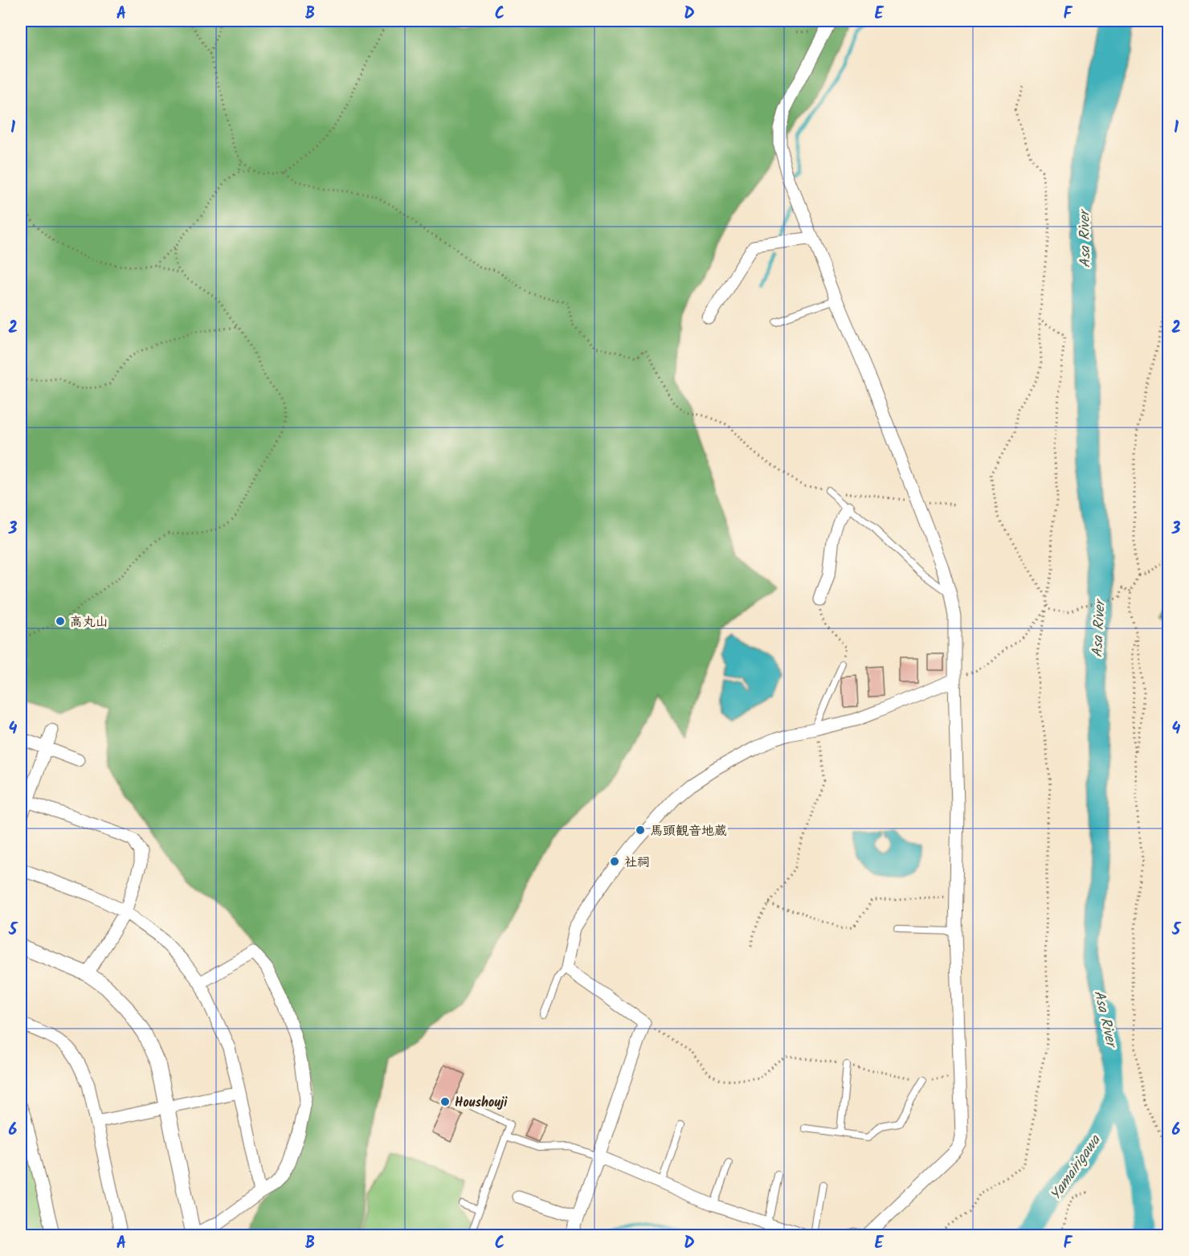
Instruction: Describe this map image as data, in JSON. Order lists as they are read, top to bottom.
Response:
{
  "water": ["Asa River", "Yamairigawa"],
  "places": [
    "高丸山",
    "馬頭観音地蔵",
    "社祠",
    "Houshouji"
  ],
  "grid": {
    "columns": [
      "A",
      "B",
      "C",
      "D",
      "E",
      "F"
    ],
    "rows": [
      "1",
      "2",
      "3",
      "4",
      "5",
      "6"
    ]
  }
}
